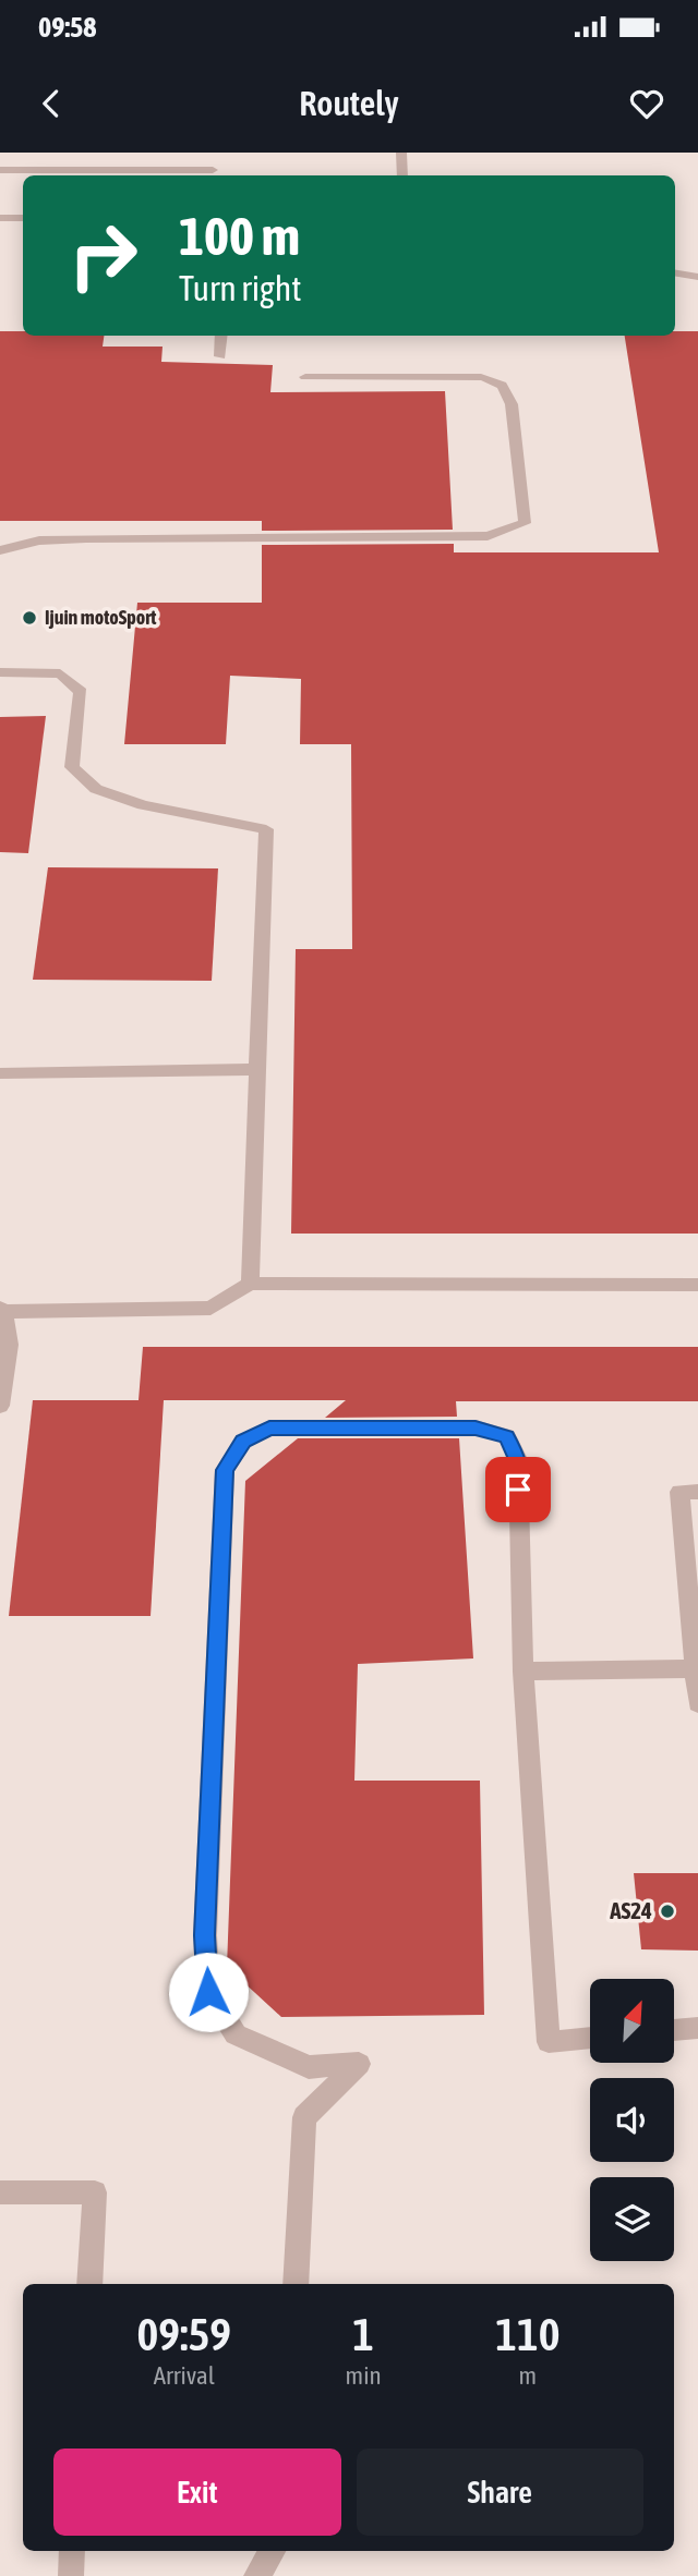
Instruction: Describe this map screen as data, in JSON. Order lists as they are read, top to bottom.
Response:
{
  "places": ["Ijuin motoSport", "AS24"],
  "north": "top right",
  "page": {
    "status": "09:58",
    "header": "Routely",
    "turn": ["100 m", "Turn right"],
    "eta": [
      "09:59",
      "Arrival",
      "1",
      "min",
      "110",
      "m"
    ],
    "buttons": ["Exit", "Share"]
  }
}
